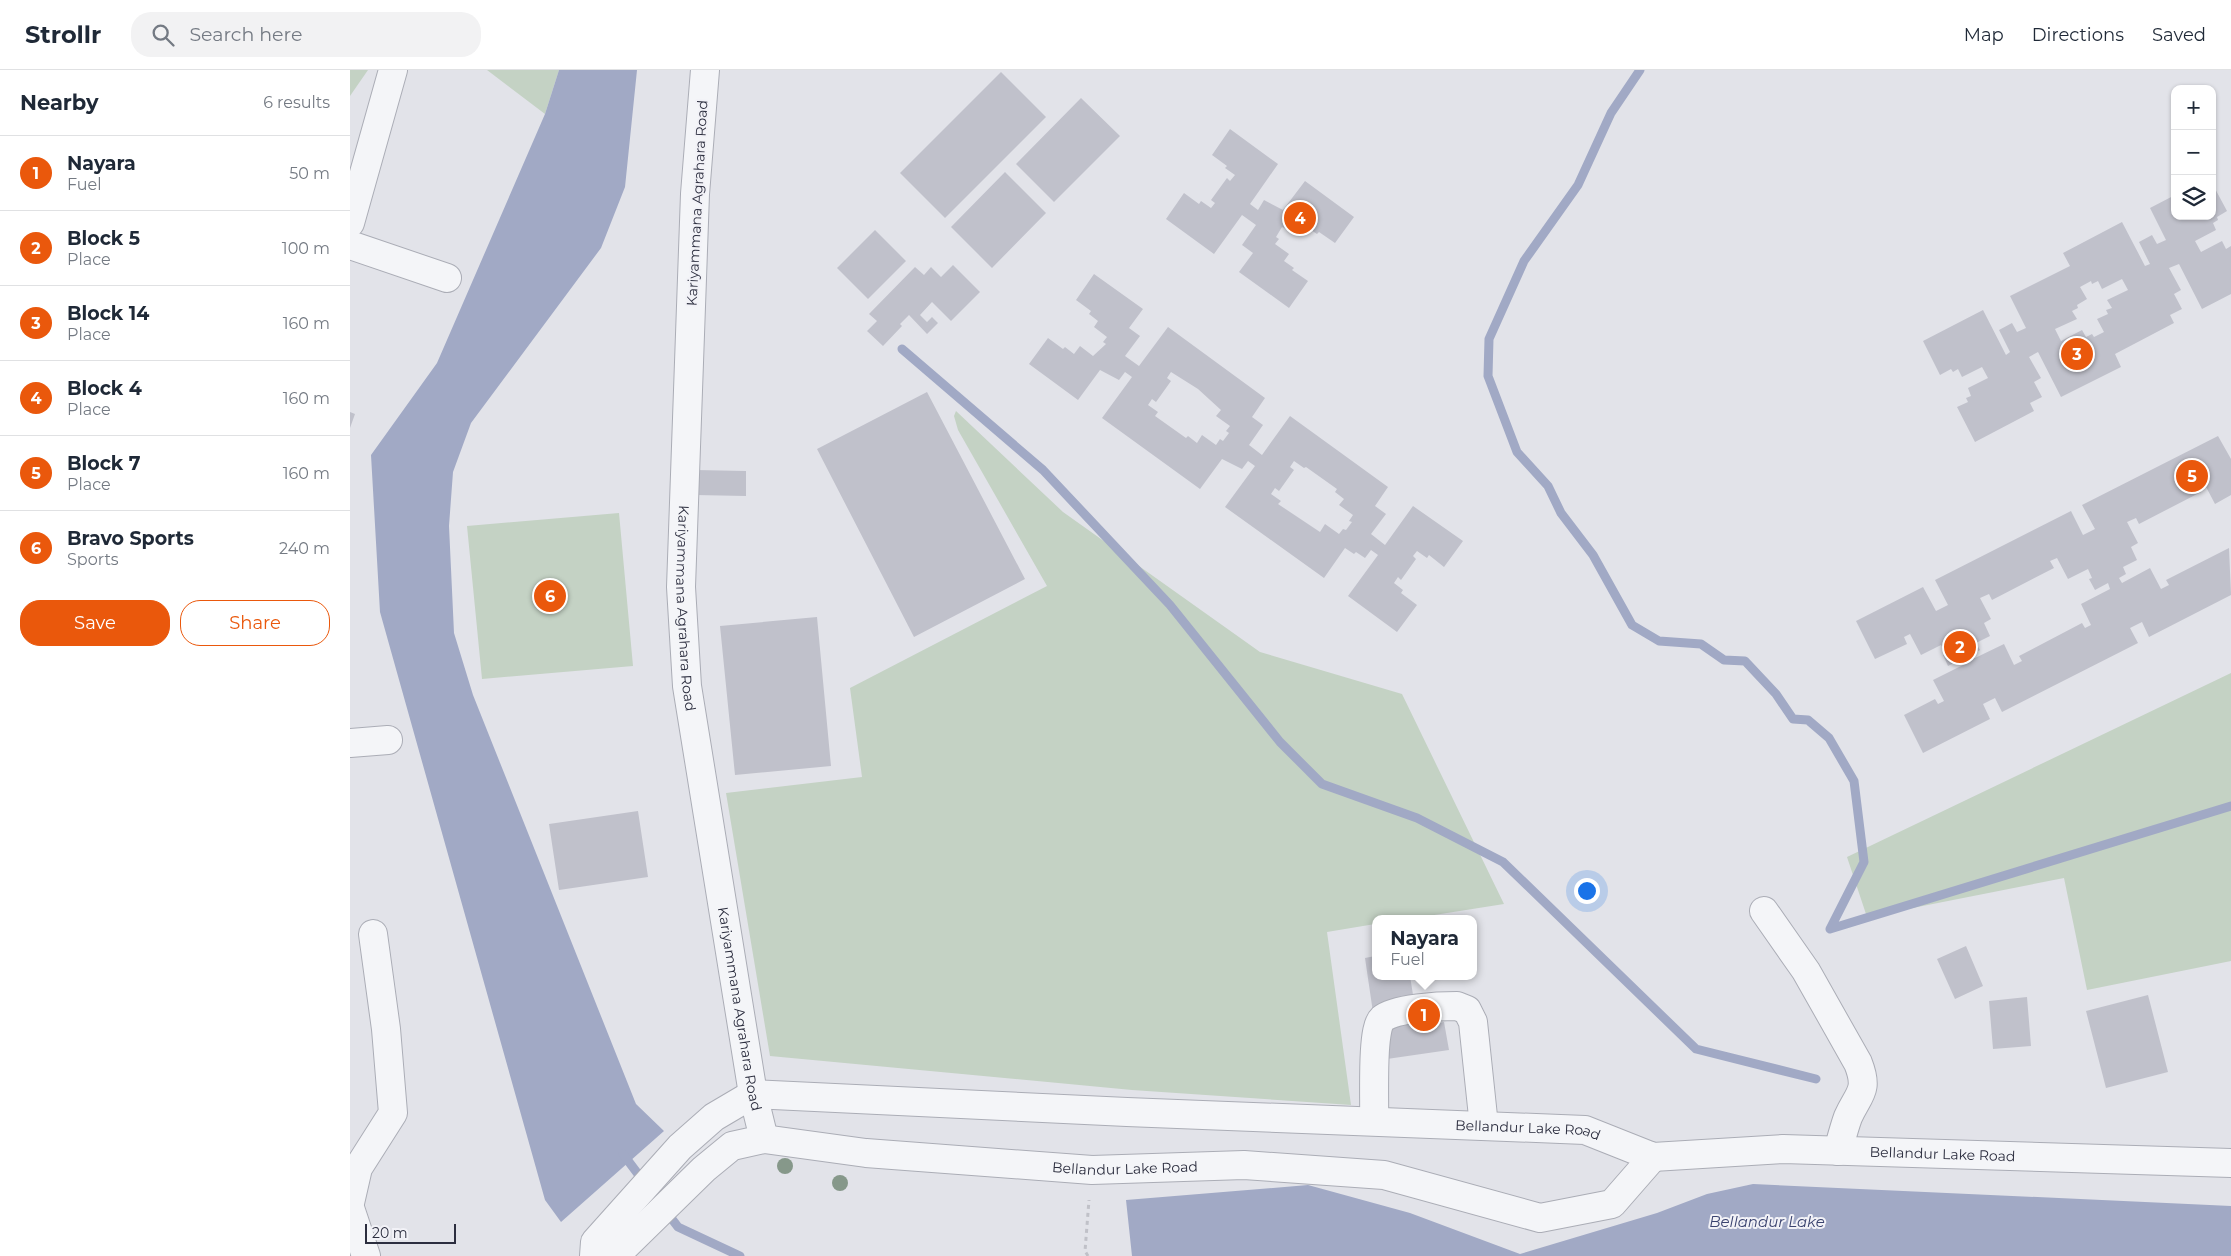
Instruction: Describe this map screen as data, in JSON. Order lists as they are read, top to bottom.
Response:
{
  "streets": {
    "street": ["Kariyammana Agrahara Road", "Bellandur Lake Road"]
  },
  "crossings": [
    ["Kariyammana Agrahara Road", "Bellandur Lake Road"]
  ],
  "water": ["Bellandur Lake"],
  "scale_bar": "20 m",
  "page": {
    "header": "Strollr",
    "search": "Search here",
    "nav": ["Map", "Directions", "Saved"],
    "heading": ["Nearby", "6 results"],
    "map_buttons": ["+", "−"],
    "list": [
      {
        "mark": "1",
        "name": "Nayara",
        "note": "Fuel",
        "value": "50 m"
      },
      {
        "mark": "2",
        "name": "Block 5",
        "note": "Place",
        "value": "100 m"
      },
      {
        "mark": "3",
        "name": "Block 14",
        "note": "Place",
        "value": "160 m"
      },
      {
        "mark": "4",
        "name": "Block 4",
        "note": "Place",
        "value": "160 m"
      },
      {
        "mark": "5",
        "name": "Block 7",
        "note": "Place",
        "value": "160 m"
      },
      {
        "mark": "6",
        "name": "Bravo Sports",
        "note": "Sports",
        "value": "240 m"
      }
    ],
    "pins": [
      "4",
      "3",
      "5",
      "6",
      "2",
      "1"
    ],
    "buttons": ["Save", "Share"],
    "popup": ["Nayara", "Fuel"],
    "scale": "20 m"
  }
}
